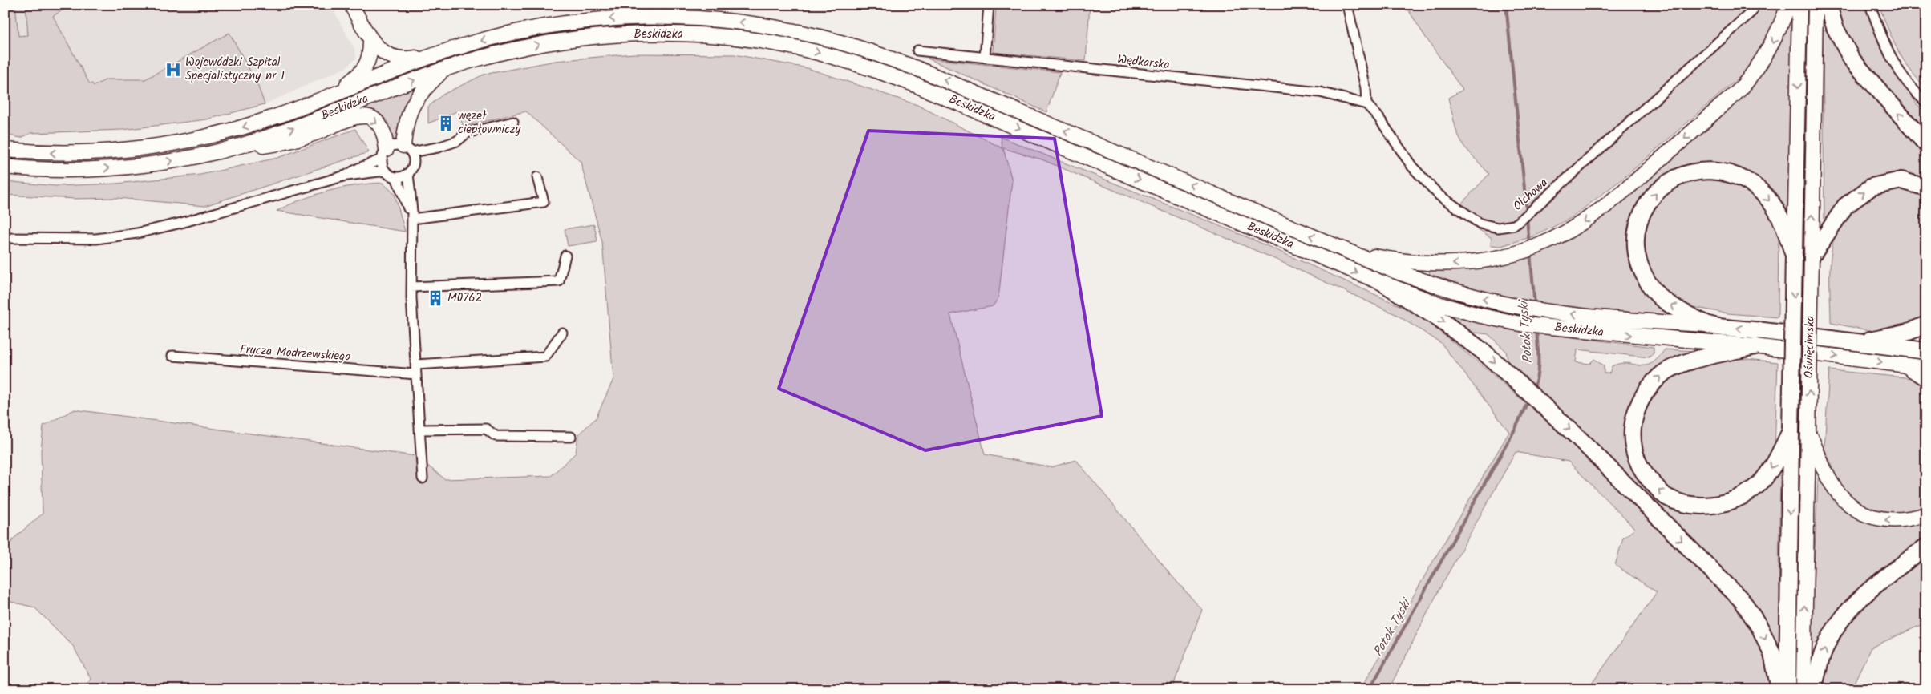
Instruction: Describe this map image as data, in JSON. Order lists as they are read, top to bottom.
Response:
{
  "streets": {
    "highway": ["Beskidzka", "Oświęcimska"],
    "street": ["Wędkarska", "Olchowa", "Frycza Modrzewskiego"]
  },
  "crossings": [
    ["Wędkarska", "Olchowa"]
  ],
  "water": ["Potok Tyski"],
  "places": {
    "hospital": ["Wojewódzki Szpital Specjalistyczny nr 1"],
    "building": ["węzeł ciepłowniczy", "M0762"]
  }
}
